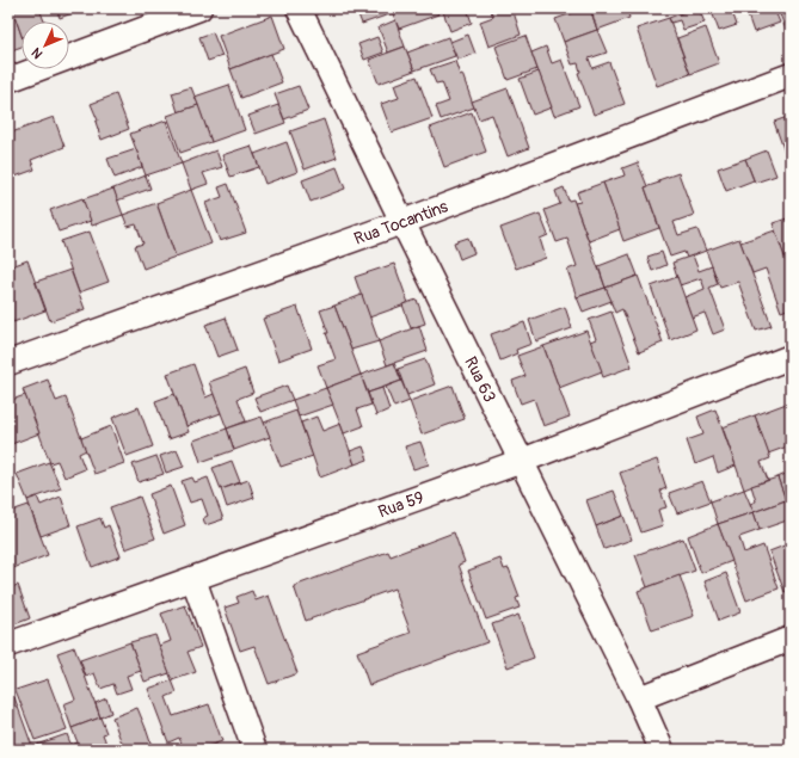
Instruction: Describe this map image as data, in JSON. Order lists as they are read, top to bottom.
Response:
{
  "streets": {
    "street": ["Rua Tocantins", "Rua 63", "Rua 59"]
  },
  "crossings": [
    ["Rua Tocantins", "Rua 63"],
    ["Rua 63", "Rua 59"]
  ],
  "north": "bottom left"
}
